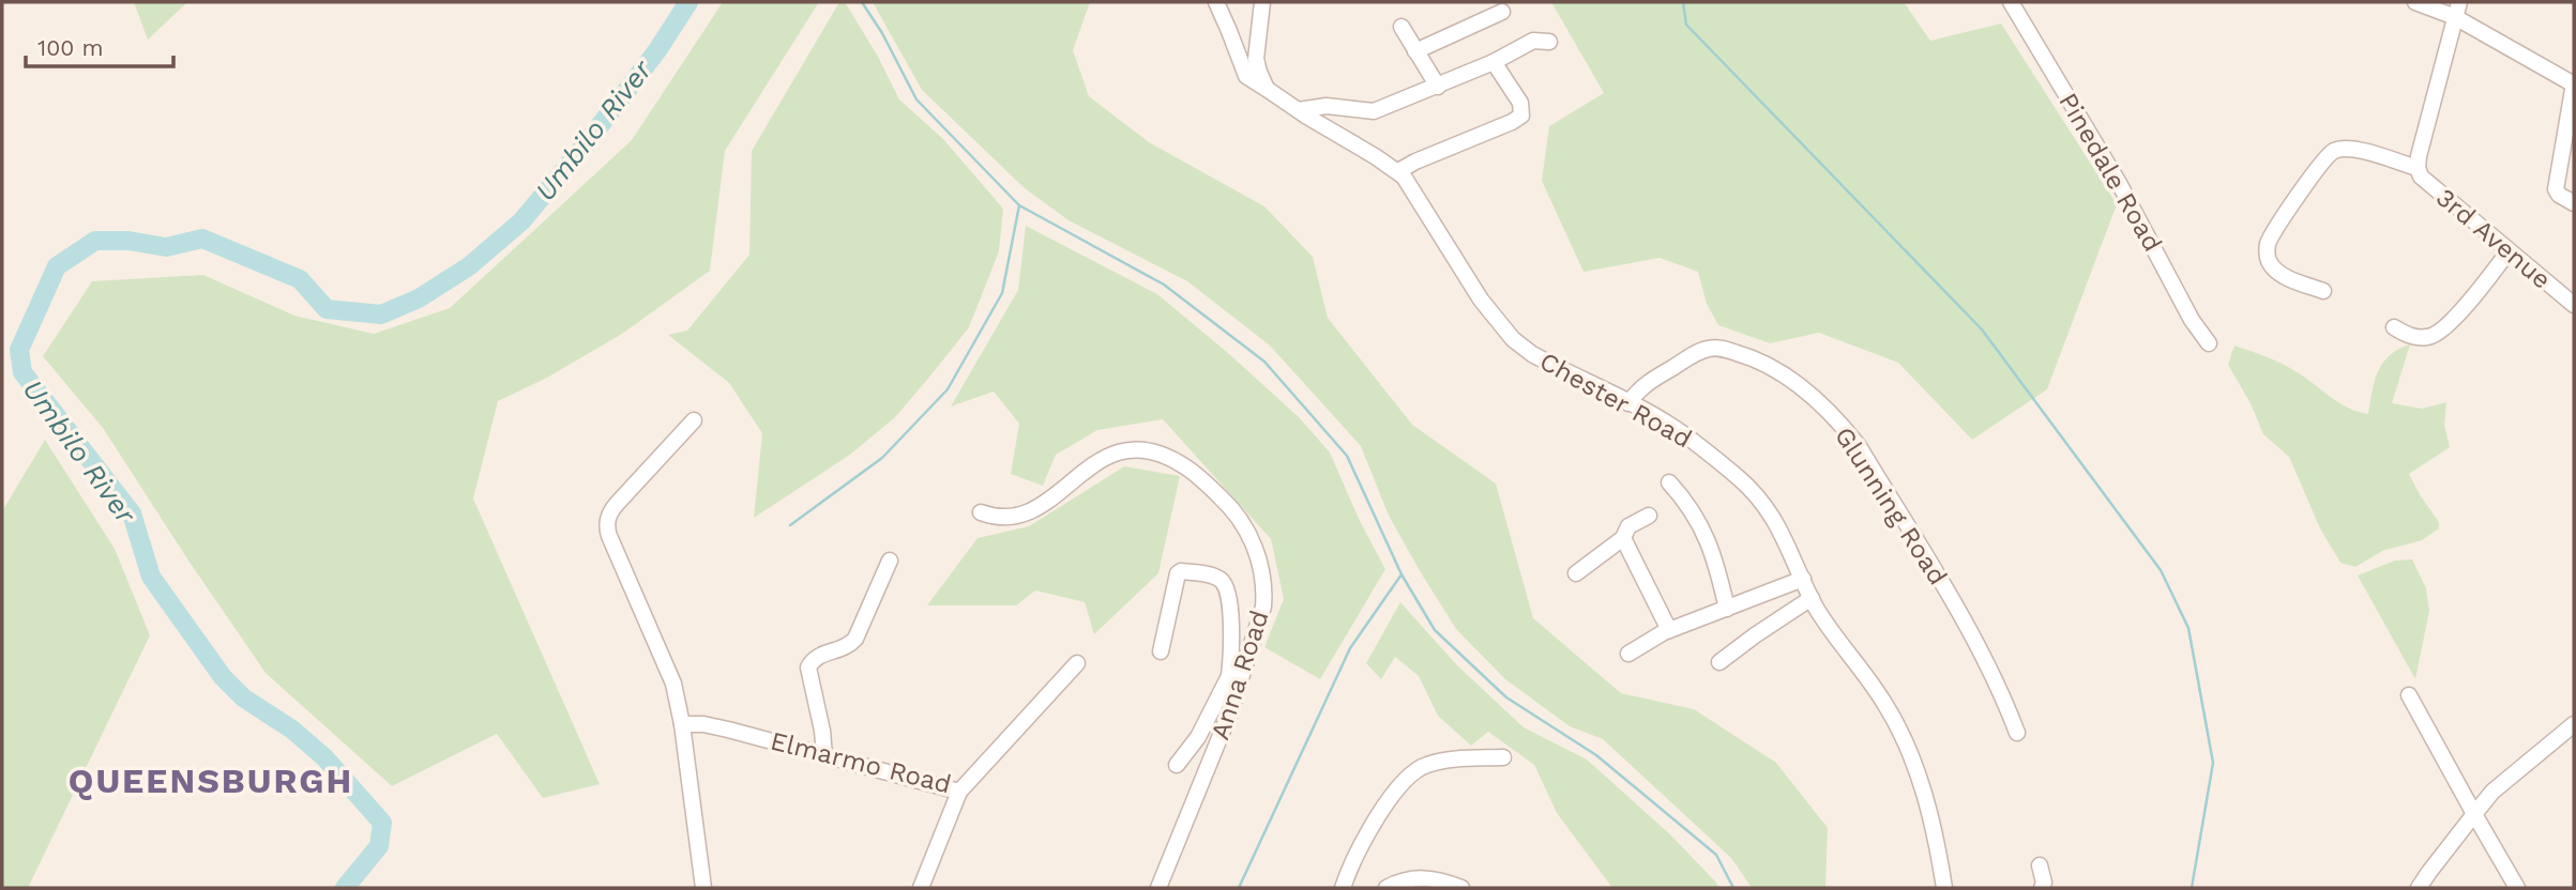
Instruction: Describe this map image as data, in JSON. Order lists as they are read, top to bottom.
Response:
{
  "streets": {
    "street": [
      "Pinedale Road",
      "3rd Avenue",
      "Chester Road",
      "Glunning Road",
      "Anna Road",
      "Elmarmo Road"
    ]
  },
  "crossings": [
    ["Chester Road", "Glunning Road"]
  ],
  "districts": ["QUEENSBURGH"],
  "water": ["Umbilo River"],
  "scale_bar": "100 m"
}
